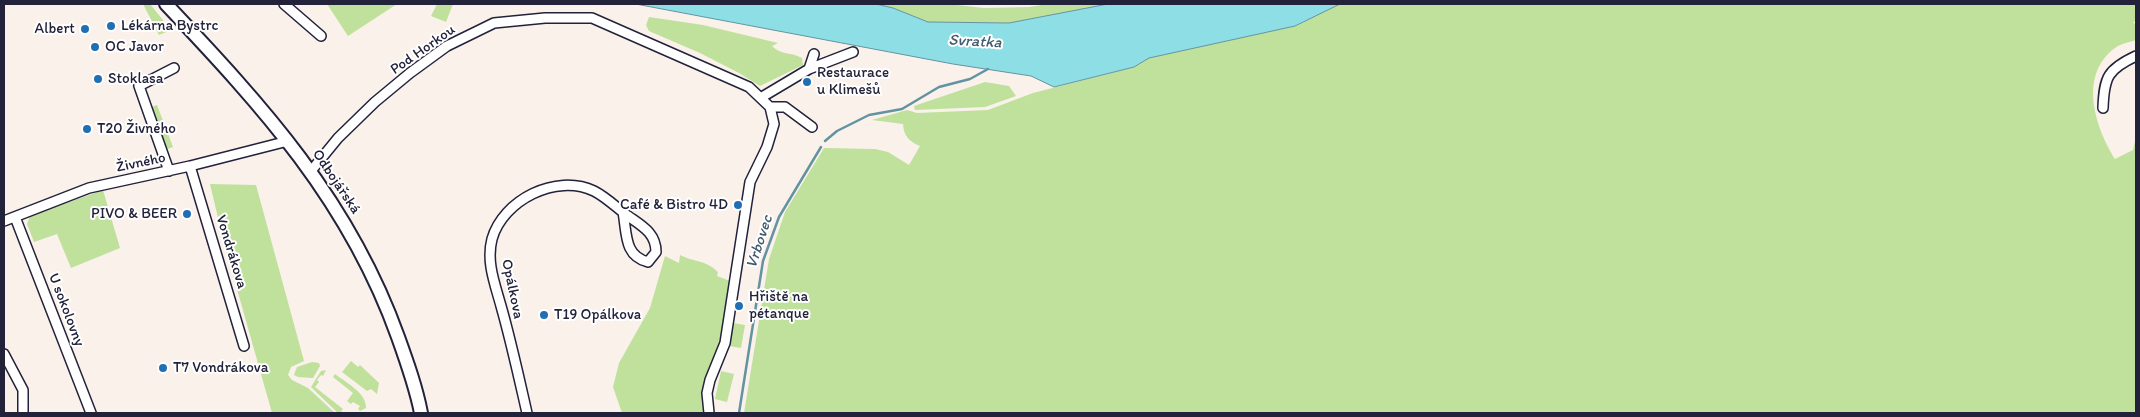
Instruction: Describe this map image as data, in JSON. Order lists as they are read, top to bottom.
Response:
{
  "streets": {
    "street": [
      "Pod Horkou",
      "Živného",
      "Odbojářská",
      "Vondrákova",
      "Opálkova",
      "U sokolovny"
    ]
  },
  "crossings": [
    ["Pod Horkou", "Odbojářská"],
    ["Živného", "Odbojářská"],
    ["Živného", "Vondrákova"],
    ["Živného", "U sokolovny"]
  ],
  "water": ["Svratka", "Vrbovec"],
  "places": [
    "Lékárna Bystrc",
    "Albert",
    "OC Javor",
    "Stoklasa",
    "Restaurace u Klimešů",
    "T20 Živného",
    "Café & Bistro 4D",
    "PIVO & BEER",
    "Hřiště na pétanque",
    "T19 Opálkova",
    "T7 Vondrákova"
  ]
}
